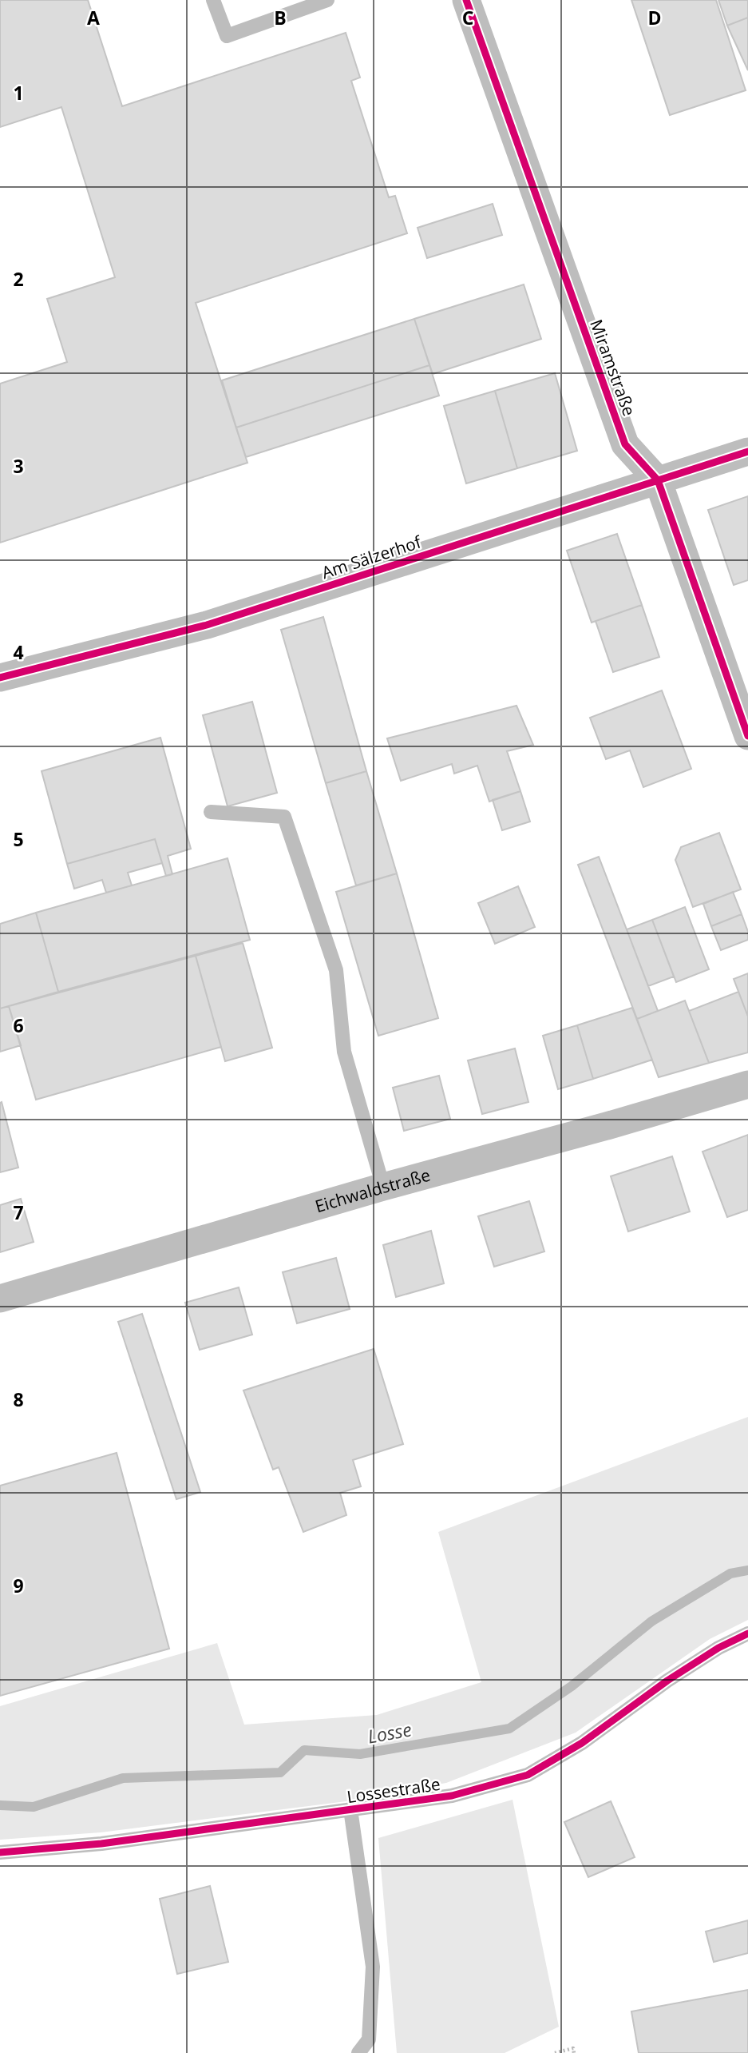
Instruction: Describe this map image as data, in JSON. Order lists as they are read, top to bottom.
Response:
{
  "streets": {
    "street": ["Miramstraße", "Am Sälzerhof", "Eichwaldstraße"],
    "lane": ["Lossestraße"]
  },
  "crossings": [
    ["Miramstraße", "Am Sälzerhof"]
  ],
  "water": ["Losse"],
  "grid": {
    "columns": [
      "A",
      "B",
      "C",
      "D"
    ],
    "rows": [
      "1",
      "2",
      "3",
      "4",
      "5",
      "6",
      "7",
      "8",
      "9"
    ]
  }
}
